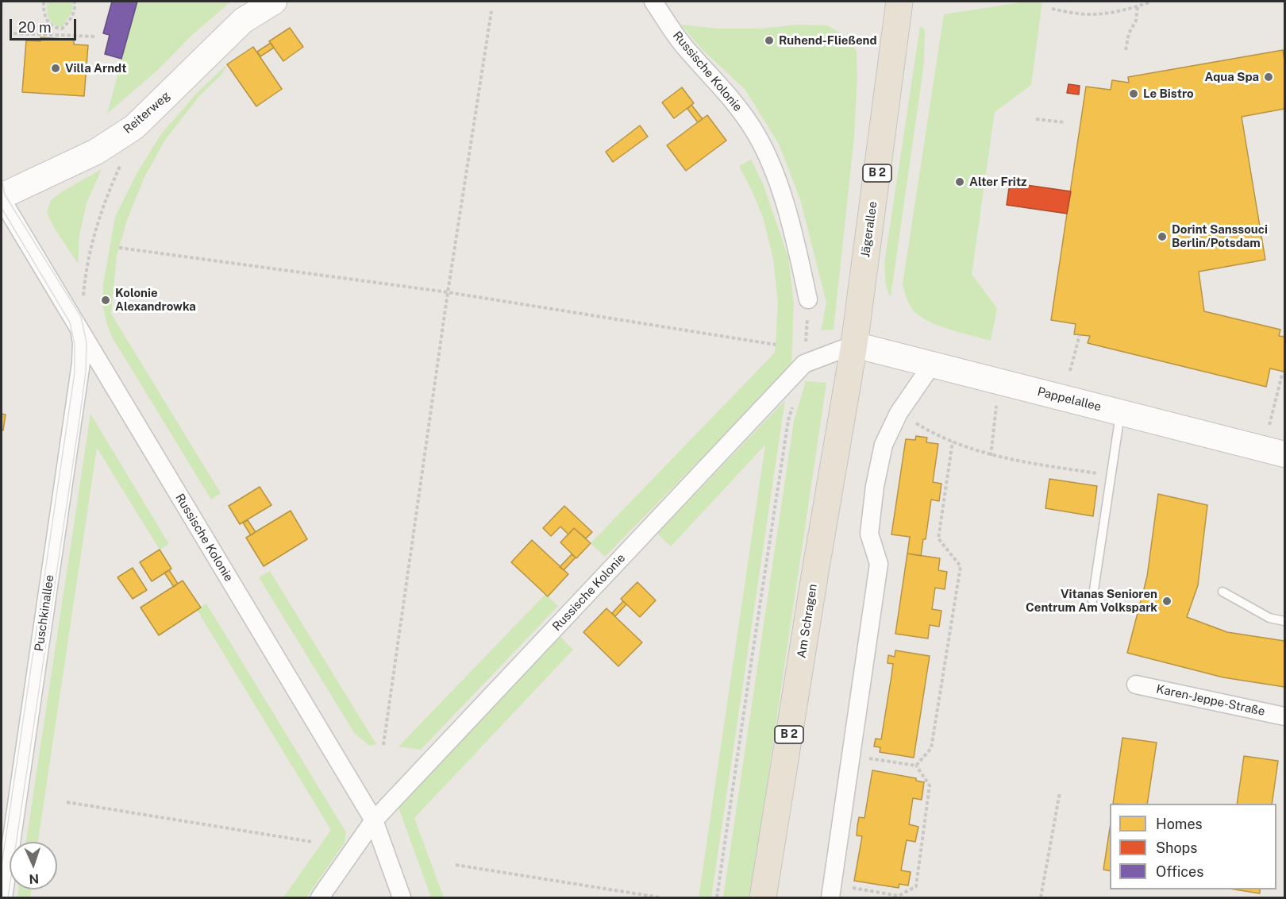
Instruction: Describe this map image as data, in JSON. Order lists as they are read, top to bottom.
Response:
{
  "streets": {
    "main road": ["B 2", "Jägerallee", "Am Schragen"],
    "street": [
      "Russische Kolonie",
      "Reiterweg",
      "Pappelallee",
      "Puschkinallee",
      "Karen-Jeppe-Straße"
    ]
  },
  "crossings": [
    ["Russische Kolonie", "Reiterweg"],
    ["Russische Kolonie", "Jägerallee"],
    ["Russische Kolonie", "Pappelallee"],
    ["Russische Kolonie", "Puschkinallee"],
    ["Russische Kolonie", "Am Schragen"],
    ["Jägerallee", "Pappelallee"],
    ["Jägerallee", "Am Schragen"],
    ["Pappelallee", "Am Schragen"]
  ],
  "places": [
    "Ruhend-Fließend",
    "Villa Arndt",
    "Aqua Spa",
    "Le Bistro",
    "Alter Fritz",
    "Dorint Sanssouci Berlin/Potsdam",
    "Kolonie Alexandrowka",
    "Vitanas Senioren Centrum Am Volkspark"
  ],
  "legend": ["Homes", "Shops", "Offices"],
  "scale_bar": "20 m",
  "north": "bottom"
}
